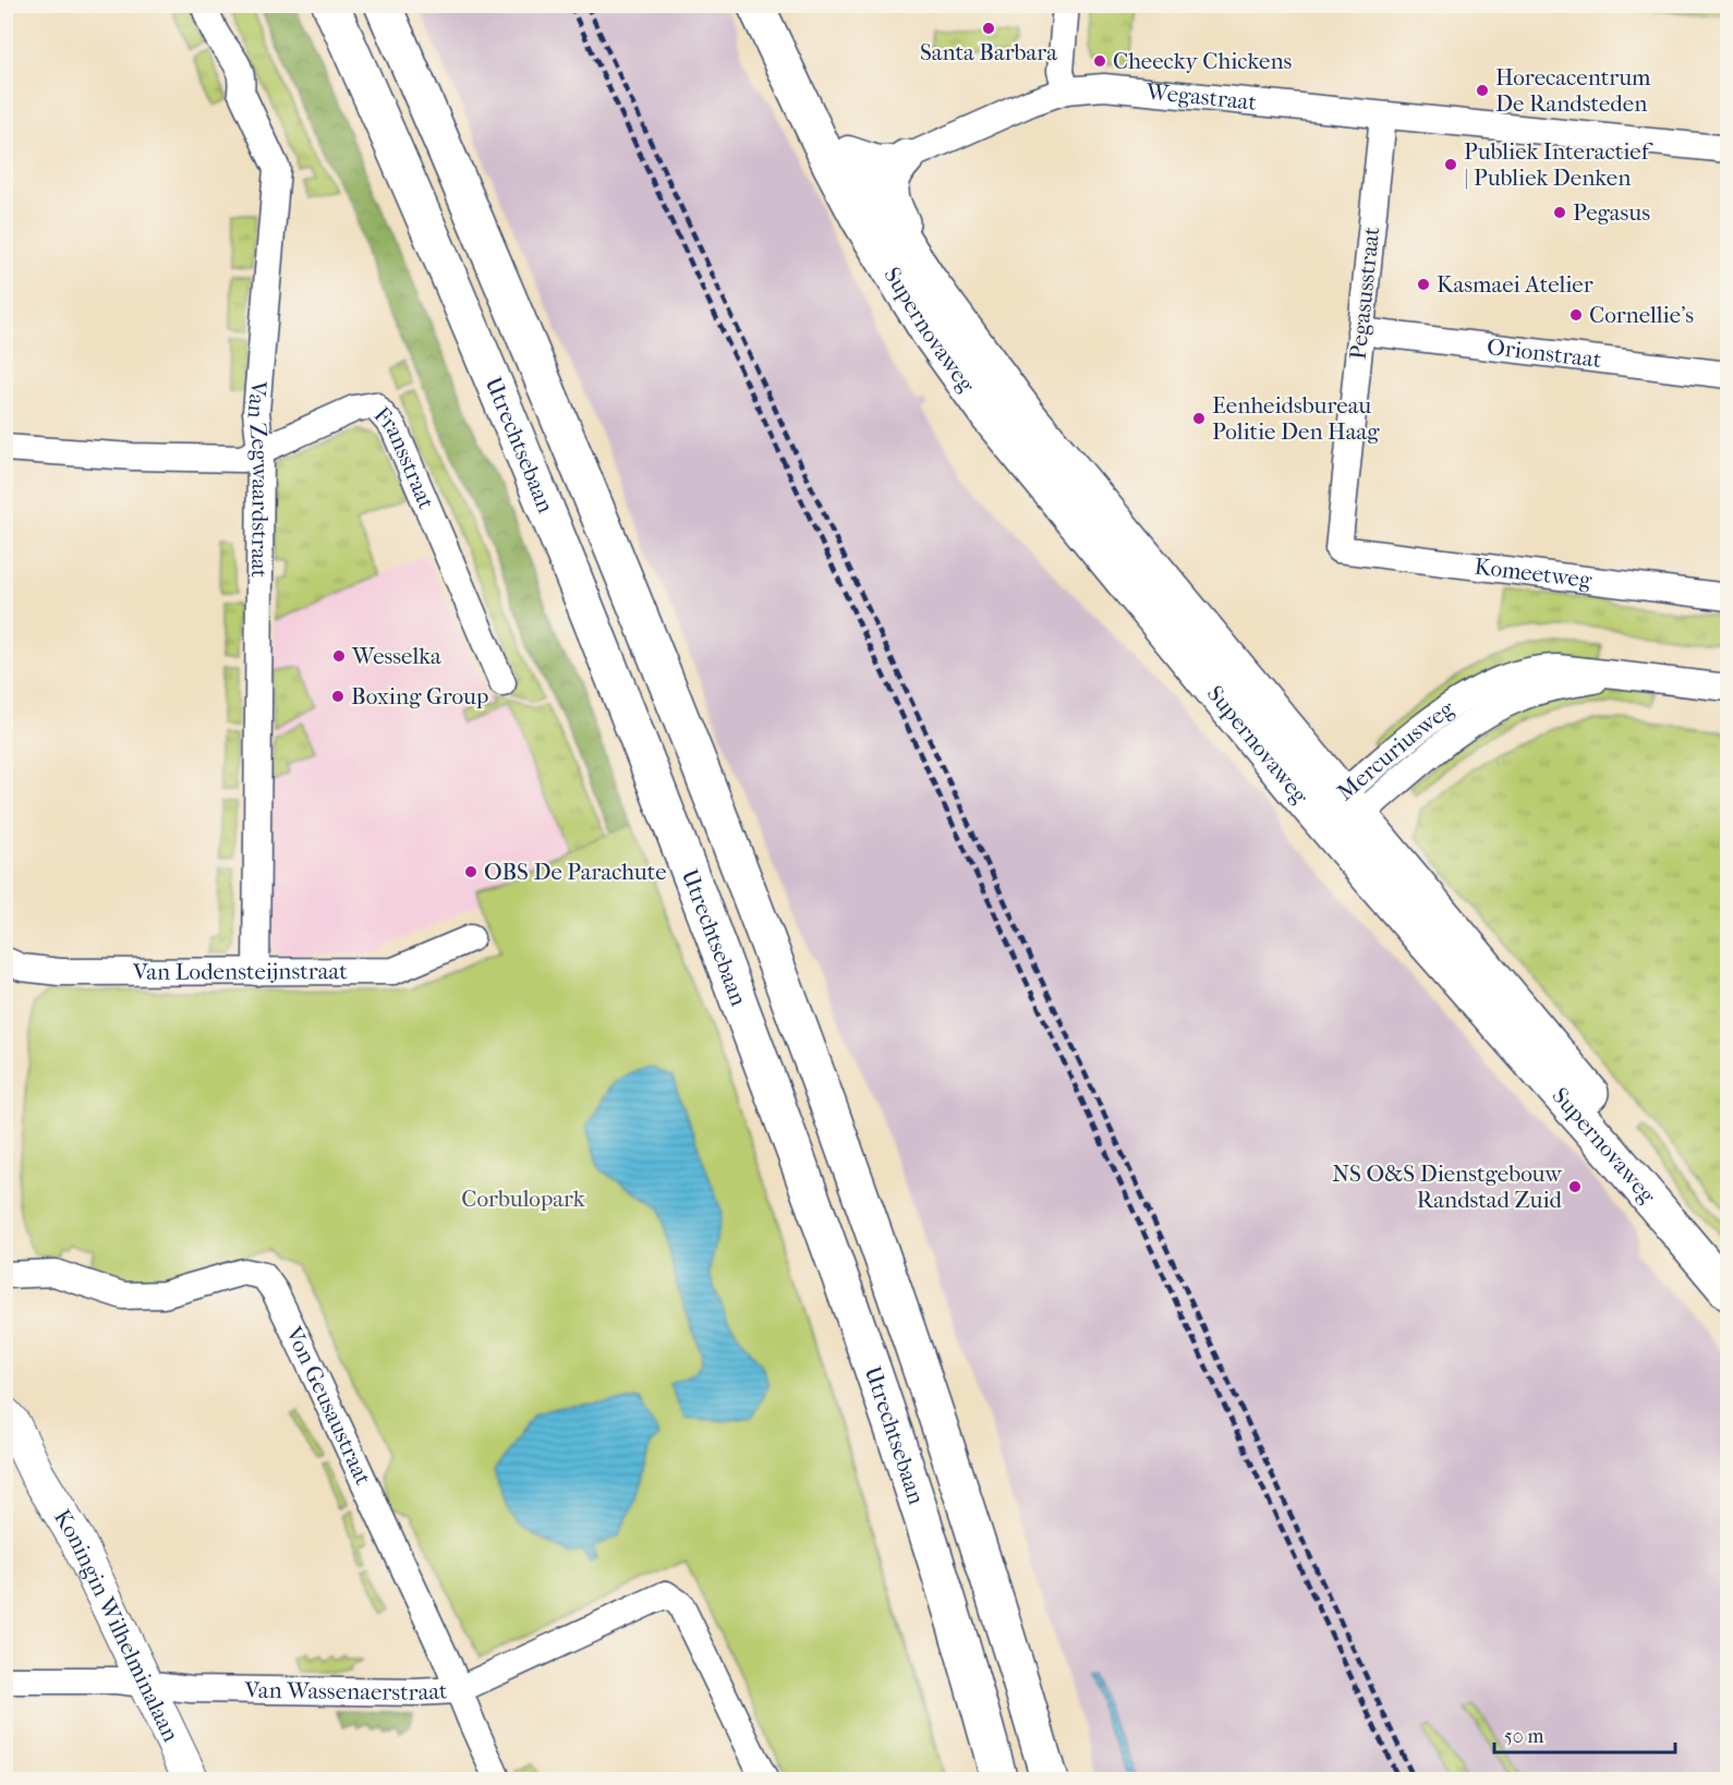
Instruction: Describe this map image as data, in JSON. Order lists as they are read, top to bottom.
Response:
{
  "streets": {
    "main road": ["Supernovaweg", "Utrechtsebaan"],
    "street": [
      "Wegastraat",
      "Pegasusstraat",
      "Orionstraat",
      "Fransstraat",
      "Van Zegwaardstraat",
      "Komeetweg",
      "Mercuriusweg",
      "Van Lodensteijnstraat",
      "Von Geusaustraat",
      "Koningin Wilhelminalaan",
      "Van Wassenaerstraat"
    ]
  },
  "crossings": [
    ["Wegastraat", "Pegasusstraat"],
    ["Wegastraat", "Supernovaweg"],
    ["Pegasusstraat", "Orionstraat"],
    ["Pegasusstraat", "Komeetweg"],
    ["Supernovaweg", "Mercuriusweg"],
    ["Fransstraat", "Van Zegwaardstraat"],
    ["Van Zegwaardstraat", "Van Lodensteijnstraat"],
    ["Von Geusaustraat", "Van Wassenaerstraat"],
    ["Koningin Wilhelminalaan", "Van Wassenaerstraat"]
  ],
  "parks": ["Corbulopark"],
  "places": [
    "Santa Barbara",
    "Cheecky Chickens",
    "Horecacentrum De Randsteden",
    "Publiek Interactief | Publiek Denken",
    "Pegasus",
    "Kasmaei Atelier",
    "Cornellie's",
    "Eenheidsbureau Politie Den Haag",
    "Wesselka",
    "Boxing Group",
    "OBS De Parachute",
    "NS O&S Dienstgebouw Randstad Zuid"
  ],
  "scale_bar": "50 m"
}
